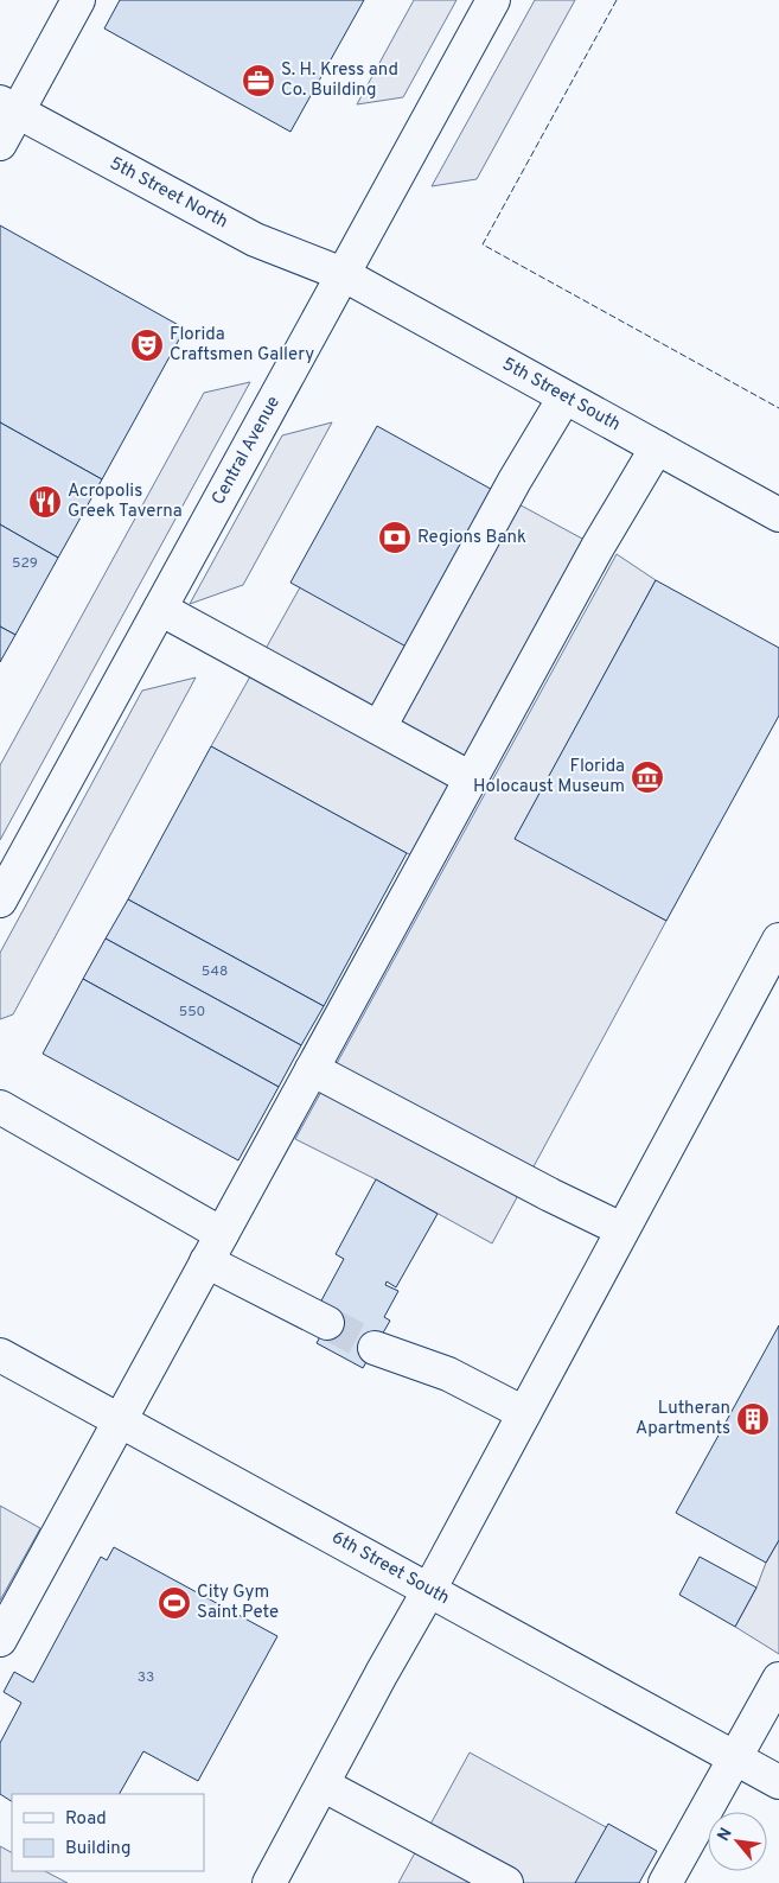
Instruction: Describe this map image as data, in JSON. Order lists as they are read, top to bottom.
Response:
{
  "streets": {
    "street": [
      "5th Street North",
      "5th Street South",
      "Central Avenue",
      "6th Street South"
    ]
  },
  "crossings": [
    ["5th Street North", "5th Street South"],
    ["5th Street North", "Central Avenue"],
    ["5th Street South", "Central Avenue"]
  ],
  "places": {
    "office": ["S. H. Kress and Co. Building"],
    "theatre": ["Florida Craftsmen Gallery"],
    "restaurant": ["Acropolis Greek Taverna"],
    "bank": ["Regions Bank"],
    "museum": ["Florida Holocaust Museum"],
    "building": ["Lutheran Apartments"],
    "sports": ["City Gym Saint Pete"]
  },
  "house_numbers": [
    "529",
    "548",
    "550",
    "33"
  ],
  "legend": ["Road", "Building"],
  "north": "top left"
}
